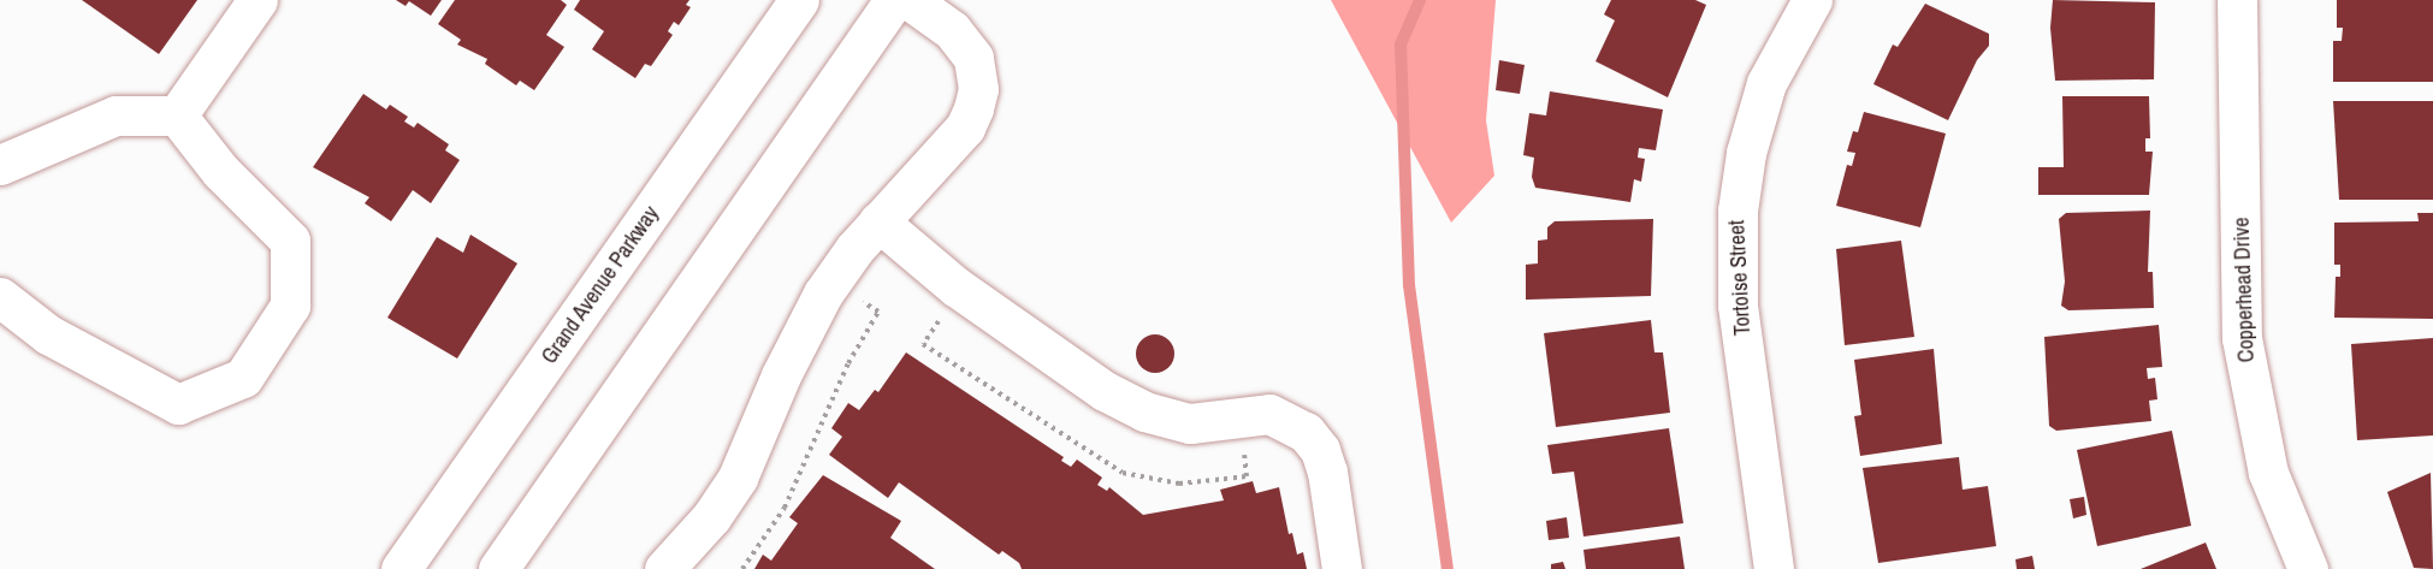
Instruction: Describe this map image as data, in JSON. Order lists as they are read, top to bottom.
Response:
{
  "streets": {
    "street": ["Tortoise Street", "Grand Avenue Parkway", "Copperhead Drive"]
  }
}
